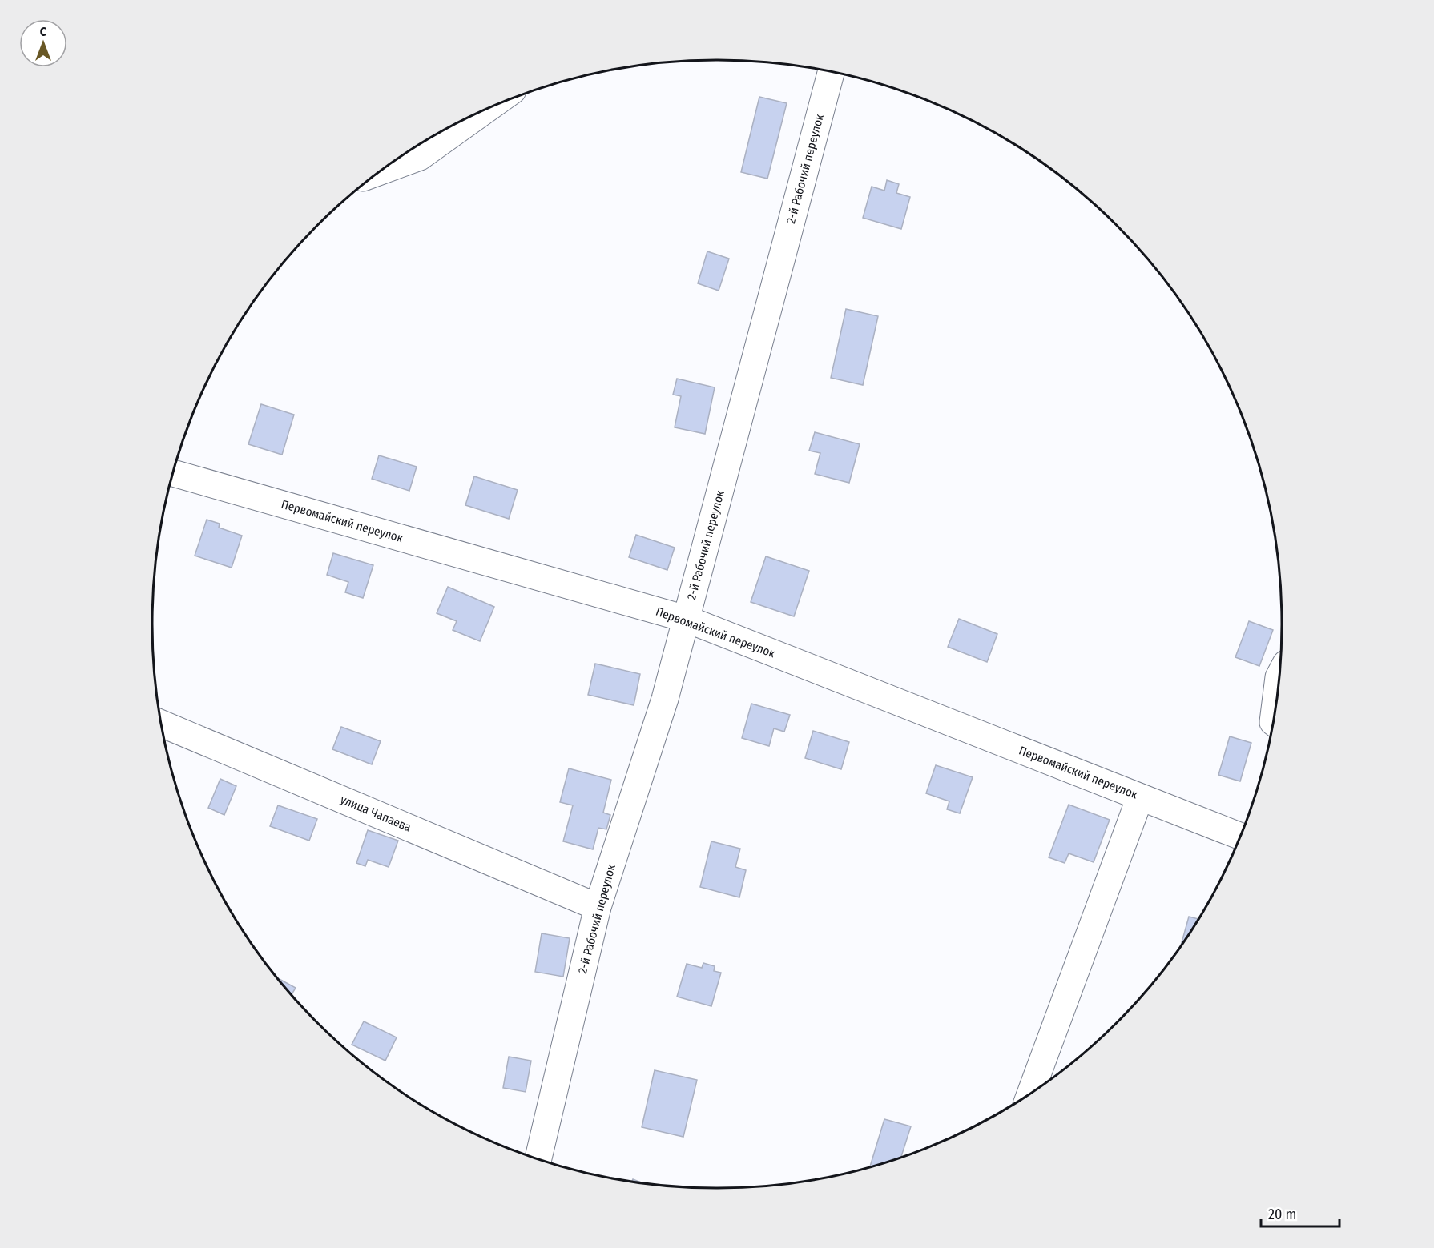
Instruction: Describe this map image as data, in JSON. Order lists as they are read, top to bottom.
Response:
{
  "streets": {
    "street": ["2-й Рабочий переулок", "Первомайский переулок", "улица Чапаева"]
  },
  "crossings": [
    ["2-й Рабочий переулок", "Первомайский переулок"],
    ["2-й Рабочий переулок", "улица Чапаева"]
  ],
  "scale_bar": "20 m",
  "north": "top"
}
